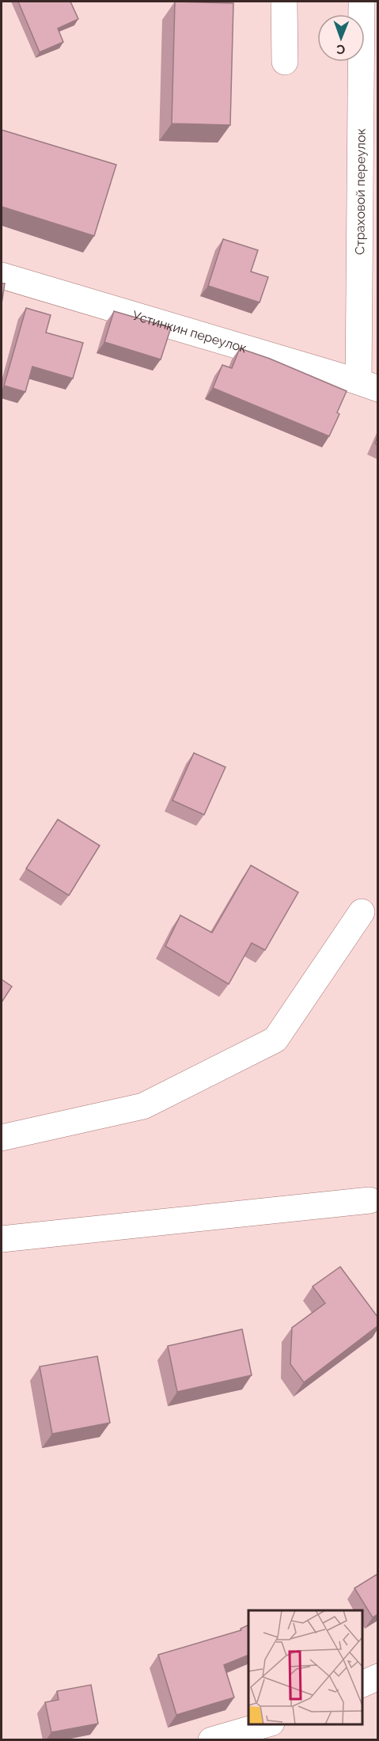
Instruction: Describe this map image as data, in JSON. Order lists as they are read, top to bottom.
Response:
{
  "streets": {
    "street": ["Страховой переулок", "Устинкин переулок"]
  },
  "crossings": [
    ["Страховой переулок", "Устинкин переулок"]
  ],
  "north": "bottom"
}
